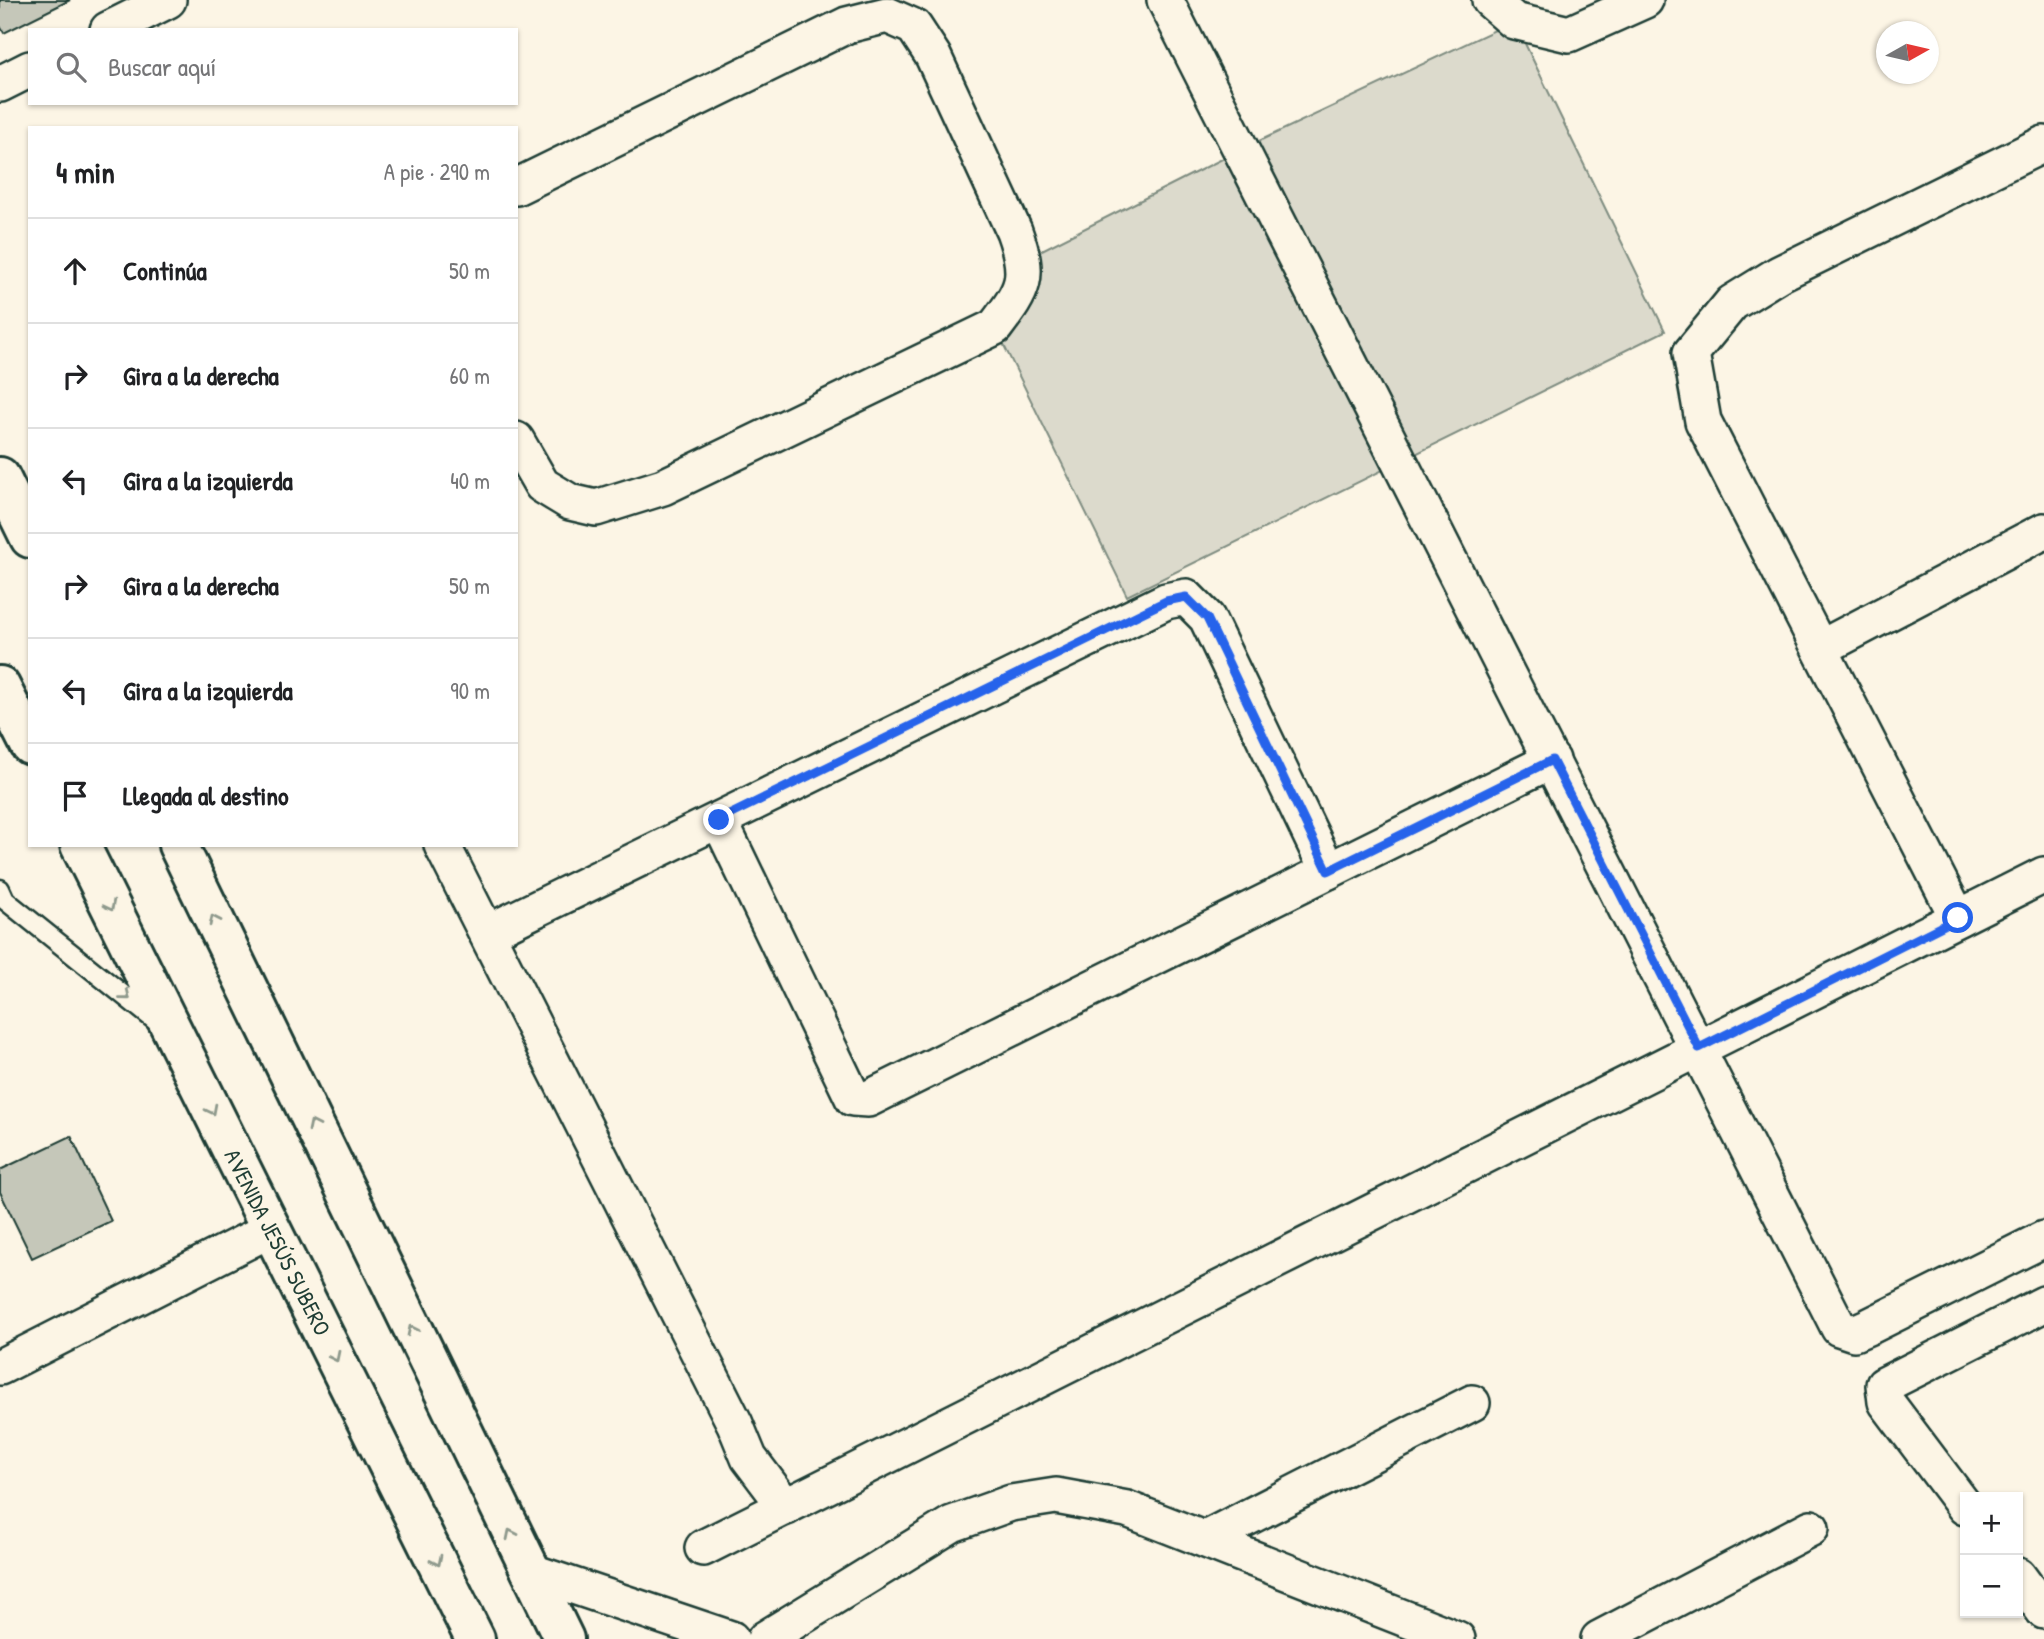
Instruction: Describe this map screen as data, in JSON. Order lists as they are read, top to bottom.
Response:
{
  "streets": {
    "main road": ["AVENIDA JESÚS SUBERO"]
  },
  "north": "right",
  "page": {
    "search": "Buscar aquí",
    "heading": ["4 min", "A pie · 290 m"],
    "list": [
      ["Continúa", "50 m"],
      ["Gira a la derecha", "60 m"],
      ["Gira a la izquierda", "40 m"],
      ["Gira a la derecha", "50 m"],
      ["Gira a la izquierda", "90 m"],
      "Llegada al destino"
    ],
    "map_buttons": ["+", "−"]
  }
}
